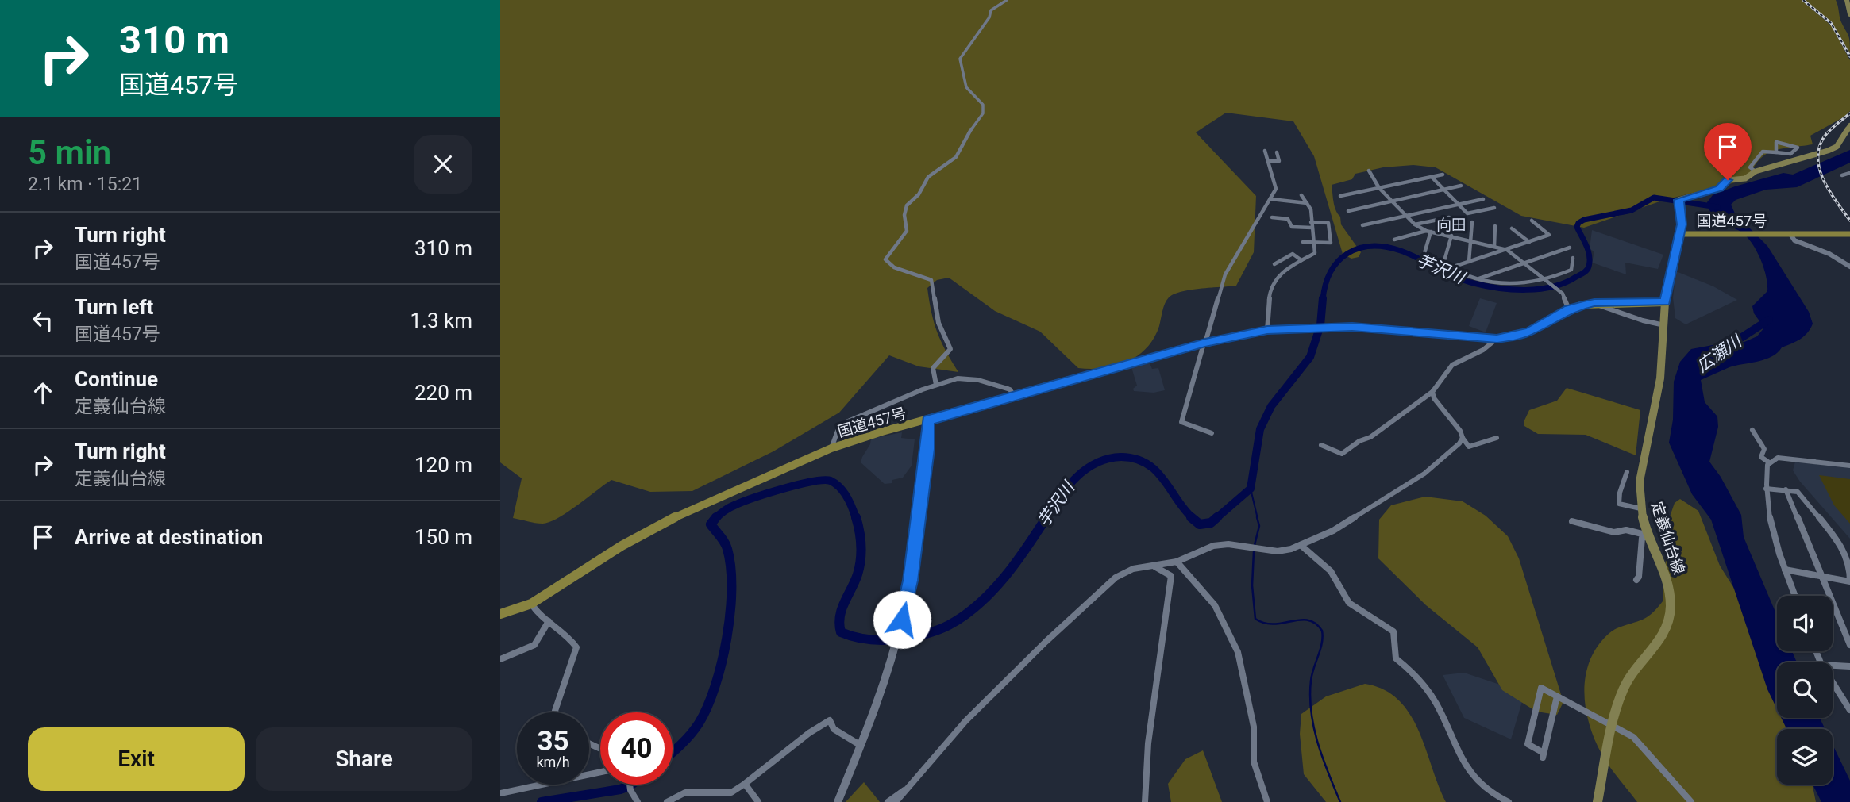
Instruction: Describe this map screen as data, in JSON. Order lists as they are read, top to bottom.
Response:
{
  "streets": {
    "highway": ["国道457号"],
    "main road": ["定義仙台線"]
  },
  "crossings": [
    ["国道457号", "定義仙台線"]
  ],
  "districts": ["向田"],
  "water": ["芋沢川", "広瀬川"],
  "page": {
    "turn": ["310 m", "国道457号"],
    "heading": ["5 min", "2.1 km · 15:21"],
    "list": [
      {
        "name": "Turn right",
        "note": "国道457号",
        "value": "310 m"
      },
      {
        "name": "Turn left",
        "note": "国道457号",
        "value": "1.3 km"
      },
      {
        "name": "Continue",
        "note": "定義仙台線",
        "value": "220 m"
      },
      {
        "name": "Turn right",
        "note": "定義仙台線",
        "value": "120 m"
      },
      {
        "name": "Arrive at destination",
        "value": "150 m"
      }
    ],
    "speed": "35 km/h",
    "limit": "40",
    "buttons": ["Exit", "Share"]
  }
}
